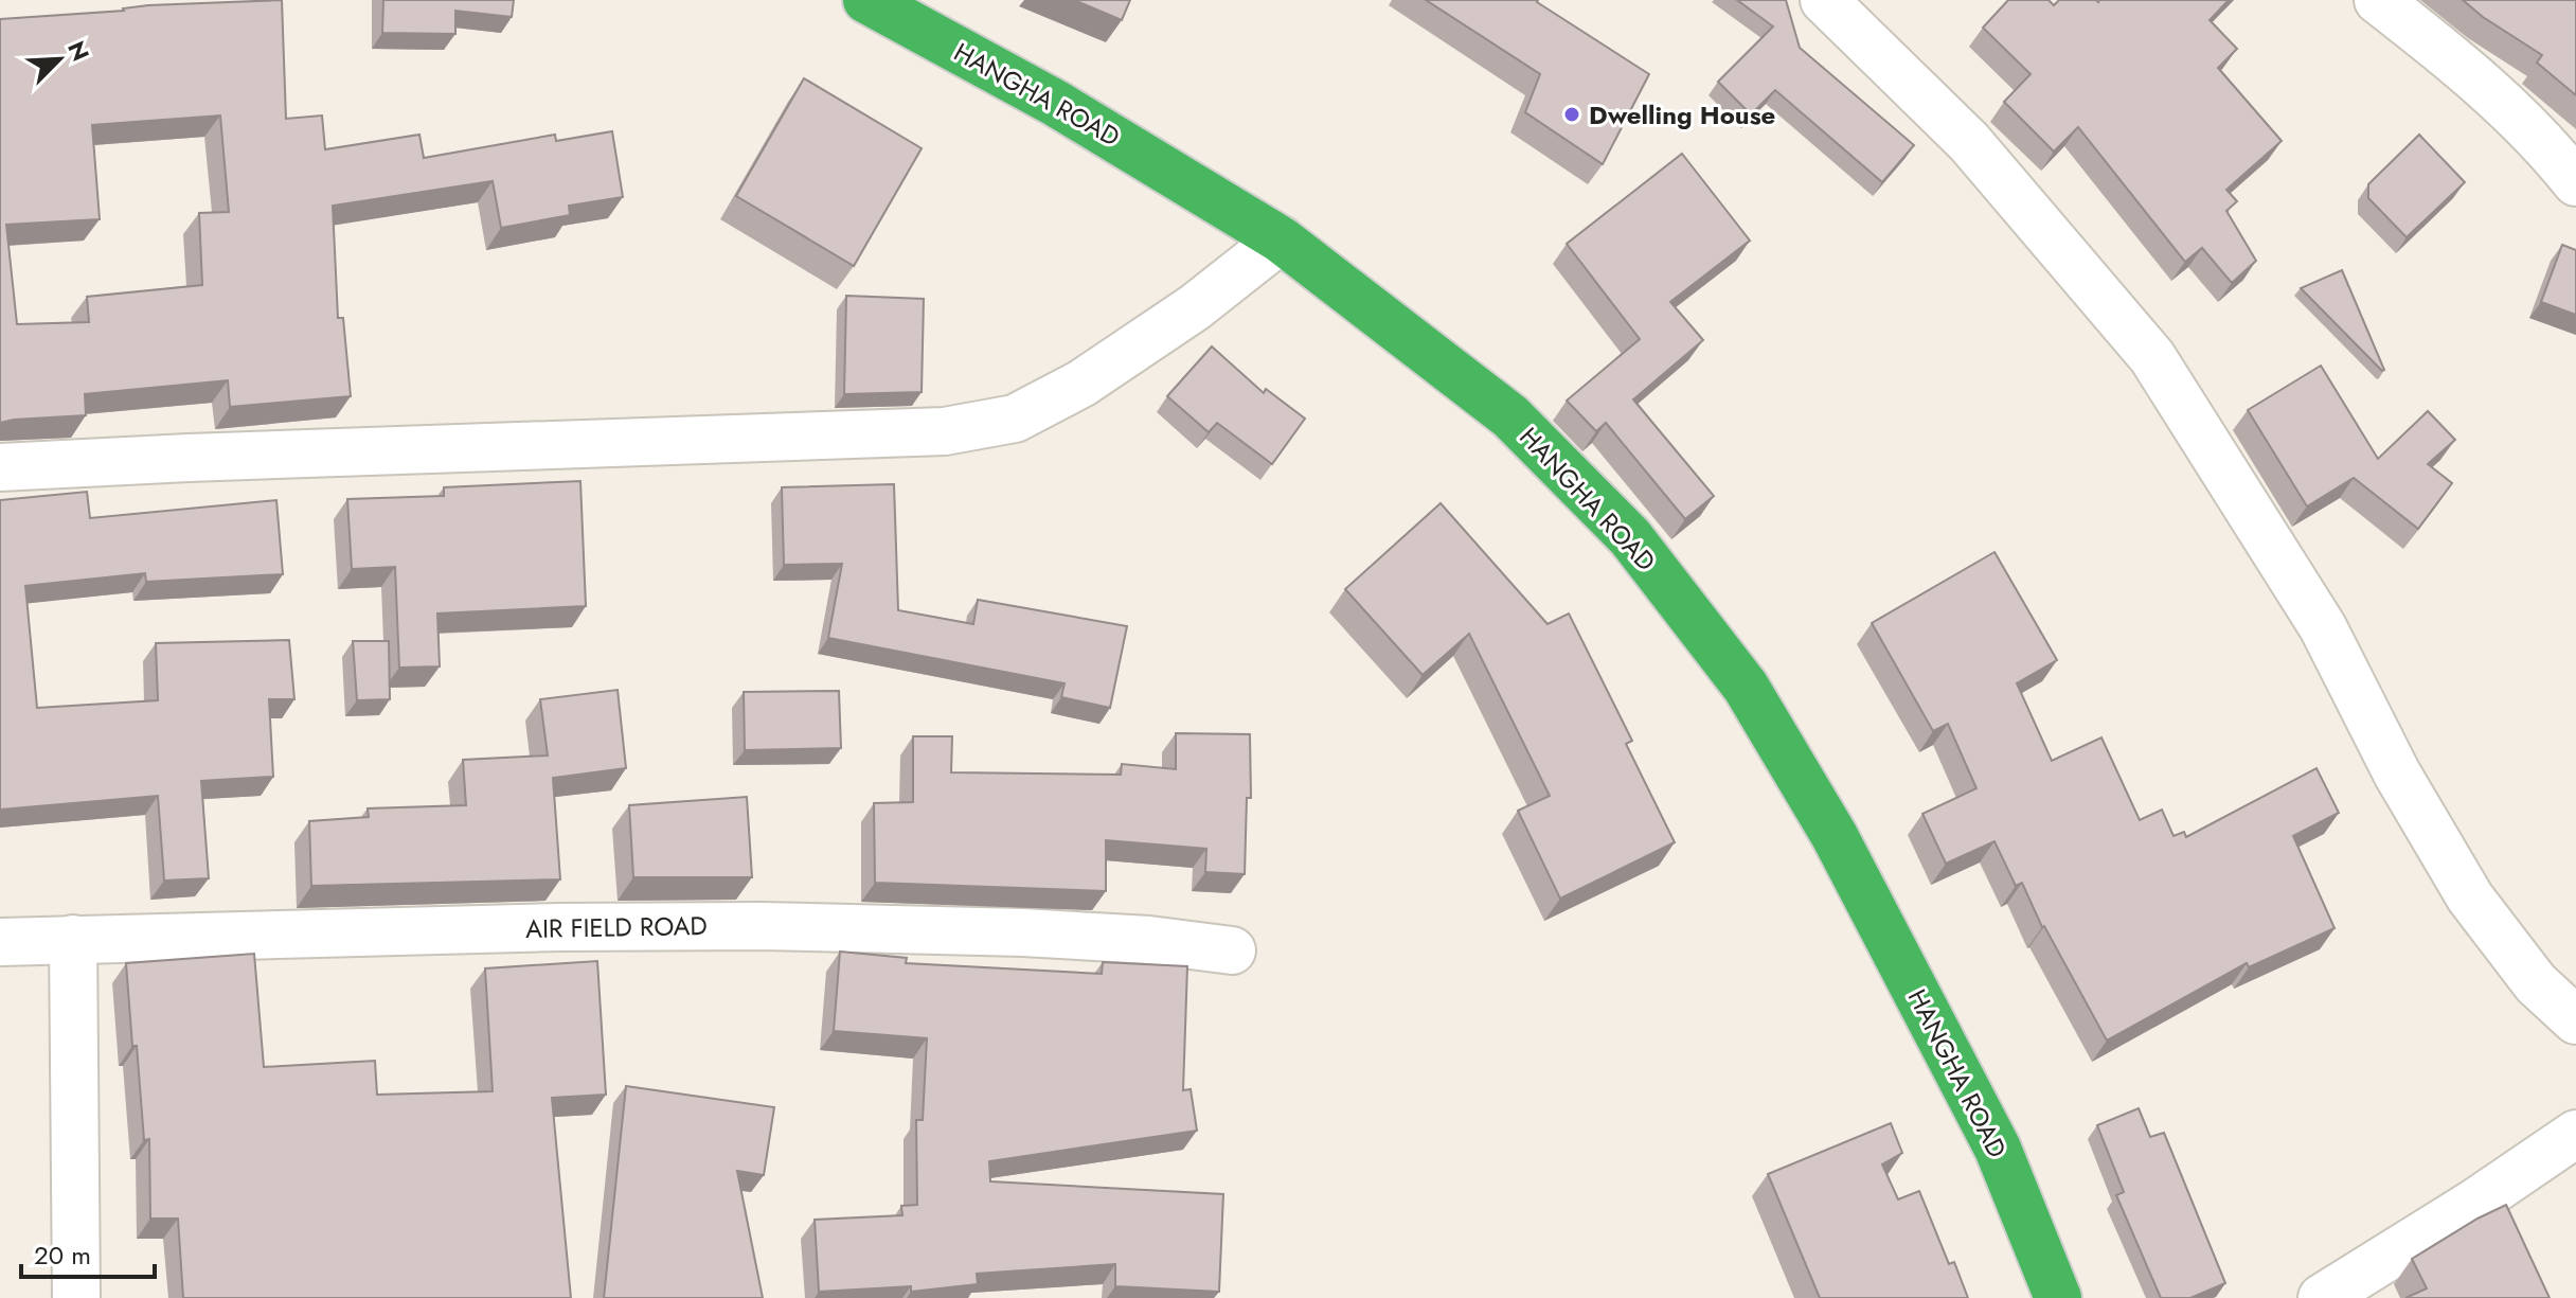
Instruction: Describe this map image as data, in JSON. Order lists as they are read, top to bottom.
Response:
{
  "streets": {
    "highway": ["HANGHA ROAD"],
    "street": ["AIR FIELD ROAD"]
  },
  "places": ["Dwelling House"],
  "scale_bar": "20 m",
  "north": "top right"
}
